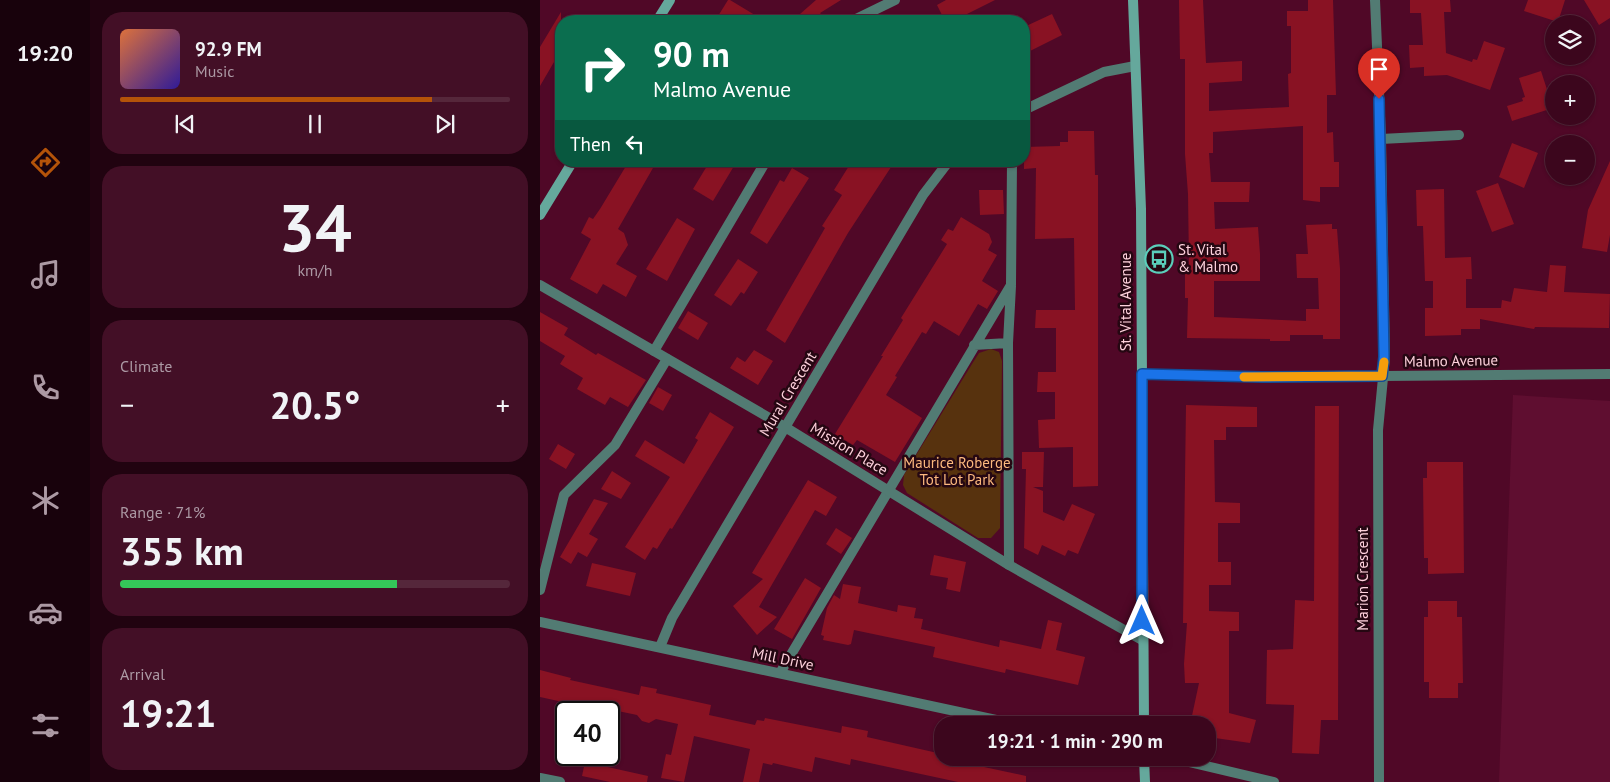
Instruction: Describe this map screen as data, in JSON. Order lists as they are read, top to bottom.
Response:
{
  "streets": {
    "street": [
      "St. Vital Avenue",
      "Malmo Avenue",
      "Mural Crescent",
      "Mission Place",
      "Marion Crescent",
      "Mill Drive"
    ]
  },
  "crossings": [
    ["St. Vital Avenue", "Malmo Avenue"],
    ["St. Vital Avenue", "Mission Place"],
    ["Malmo Avenue", "Marion Crescent"],
    ["Mural Crescent", "Mission Place"],
    ["Mural Crescent", "Mill Drive"]
  ],
  "parks": ["Maurice Roberge Tot Lot Park"],
  "places": {
    "bus stop": ["St. Vital & Malmo"]
  },
  "page": {
    "tabs": "19:20",
    "map_buttons": ["+", "−"],
    "turn": ["90 m", "Malmo Avenue"],
    "song": ["92.9 FM", "Music"],
    "then": "Then",
    "tile": [
      ["34", "km/h"],
      "Climate",
      ["Range · 71%", "355 km"],
      ["Arrival", "19:21"]
    ],
    "heat": ["−", "20.5°", "+"],
    "limit": "40",
    "trip": "19:21 · 1 min · 290 m"
  }
}
